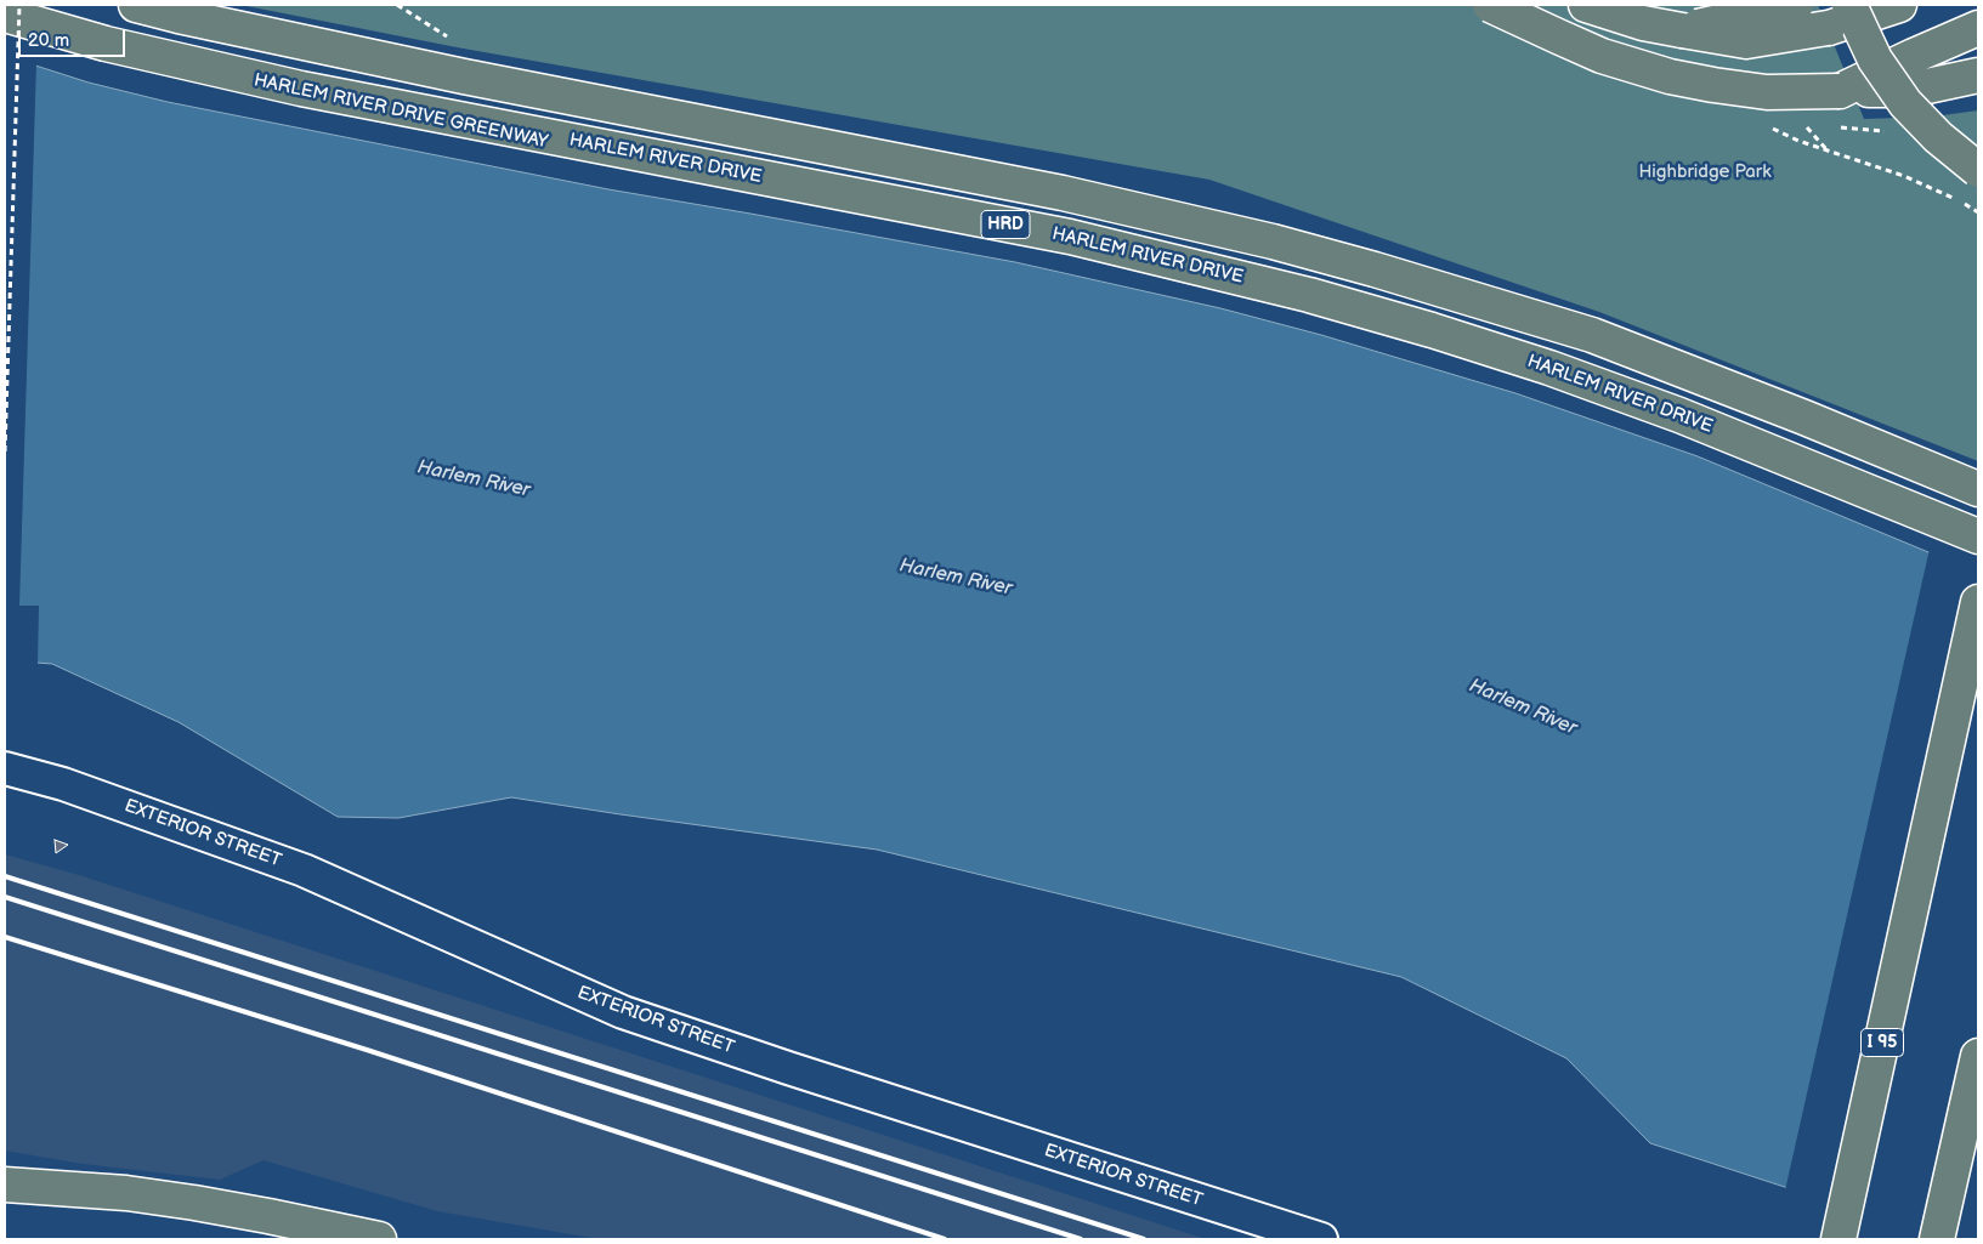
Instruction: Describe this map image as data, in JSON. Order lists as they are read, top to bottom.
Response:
{
  "streets": {
    "highway": ["HARLEM RIVER DRIVE", "HRD", "I 95"],
    "street": ["EXTERIOR STREET"]
  },
  "water": ["Harlem River"],
  "parks": ["Highbridge Park"],
  "scale_bar": "20 m"
}
